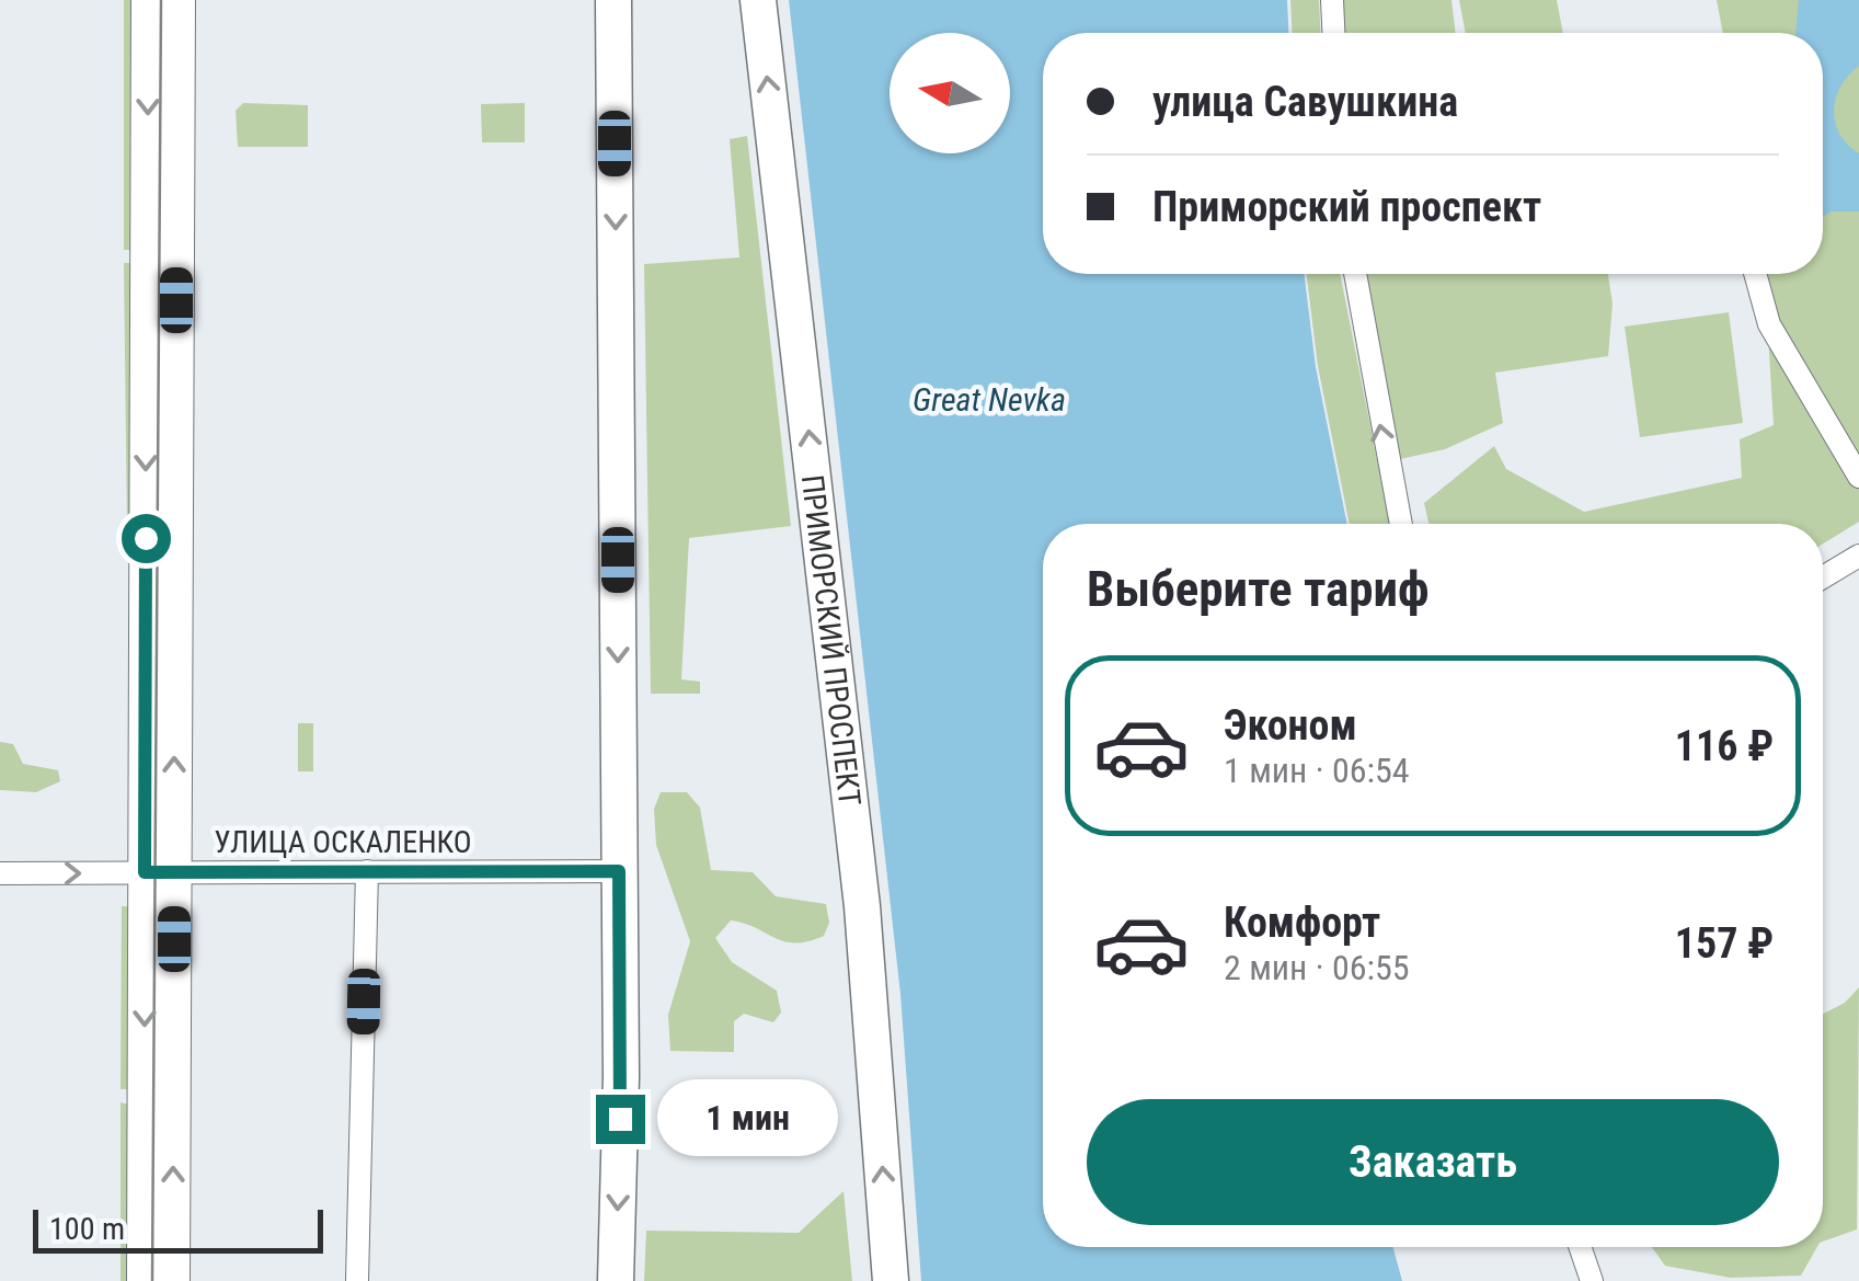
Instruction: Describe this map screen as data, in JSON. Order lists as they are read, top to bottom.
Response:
{
  "streets": {
    "main road": ["ПРИМОРСКИЙ ПРОСПЕКТ"],
    "street": ["УЛИЦА ОСКАЛЕНКО"]
  },
  "water": ["Great Nevka"],
  "scale_bar": "100 m",
  "north": "left",
  "page": {
    "banner": ["улица Савушкина", "Приморский проспект"],
    "heading": "Выберите тариф",
    "list": [
      {
        "name": "Эконом",
        "note": "1 мин · 06:54",
        "value": "116 ₽"
      },
      {
        "name": "Комфорт",
        "note": "2 мин · 06:55",
        "value": "157 ₽"
      }
    ],
    "buttons": "Заказать",
    "bubble": "1 мин",
    "scale": "100 m"
  }
}
